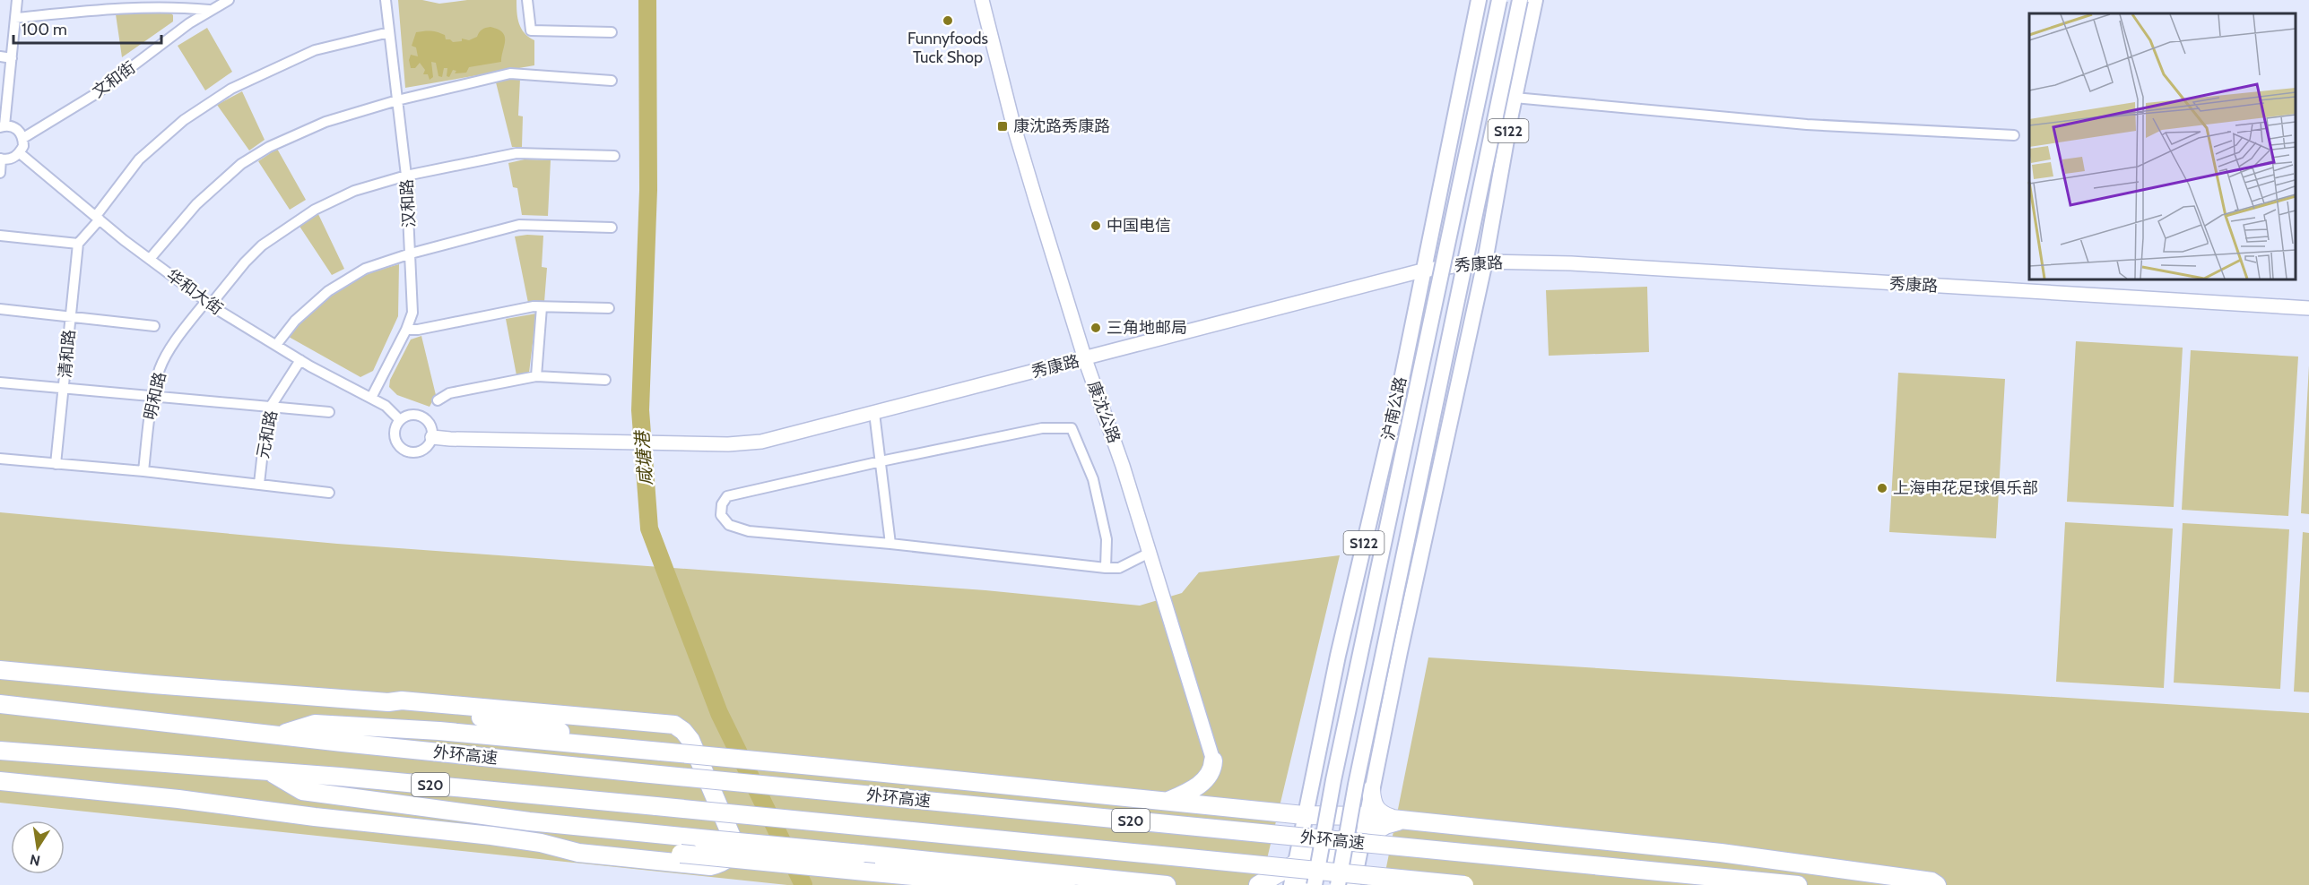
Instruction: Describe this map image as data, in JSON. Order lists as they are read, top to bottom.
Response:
{
  "streets": {
    "highway": ["外环高速", "S20"],
    "main road": ["S122", "沪南公路"],
    "street": [
      "文和街",
      "汉和路",
      "秀康路",
      "华和大街",
      "清和路",
      "明和路",
      "康沈公路",
      "元和路"
    ]
  },
  "crossings": [
    ["S122", "秀康路"],
    ["汉和路", "华和大街"],
    ["汉和路", "明和路"],
    ["秀康路", "华和大街"],
    ["秀康路", "沪南公路"],
    ["秀康路", "康沈公路"],
    ["华和大街", "明和路"],
    ["华和大街", "元和路"]
  ],
  "water": ["咸塘港"],
  "places": {
    "other": [
      "Funnyfoods Tuck Shop",
      "中国电信",
      "三角地邮局",
      "上海申花足球俱乐部"
    ],
    "transit": ["康沈路秀康路"]
  },
  "scale_bar": "100 m",
  "north": "bottom"
}
